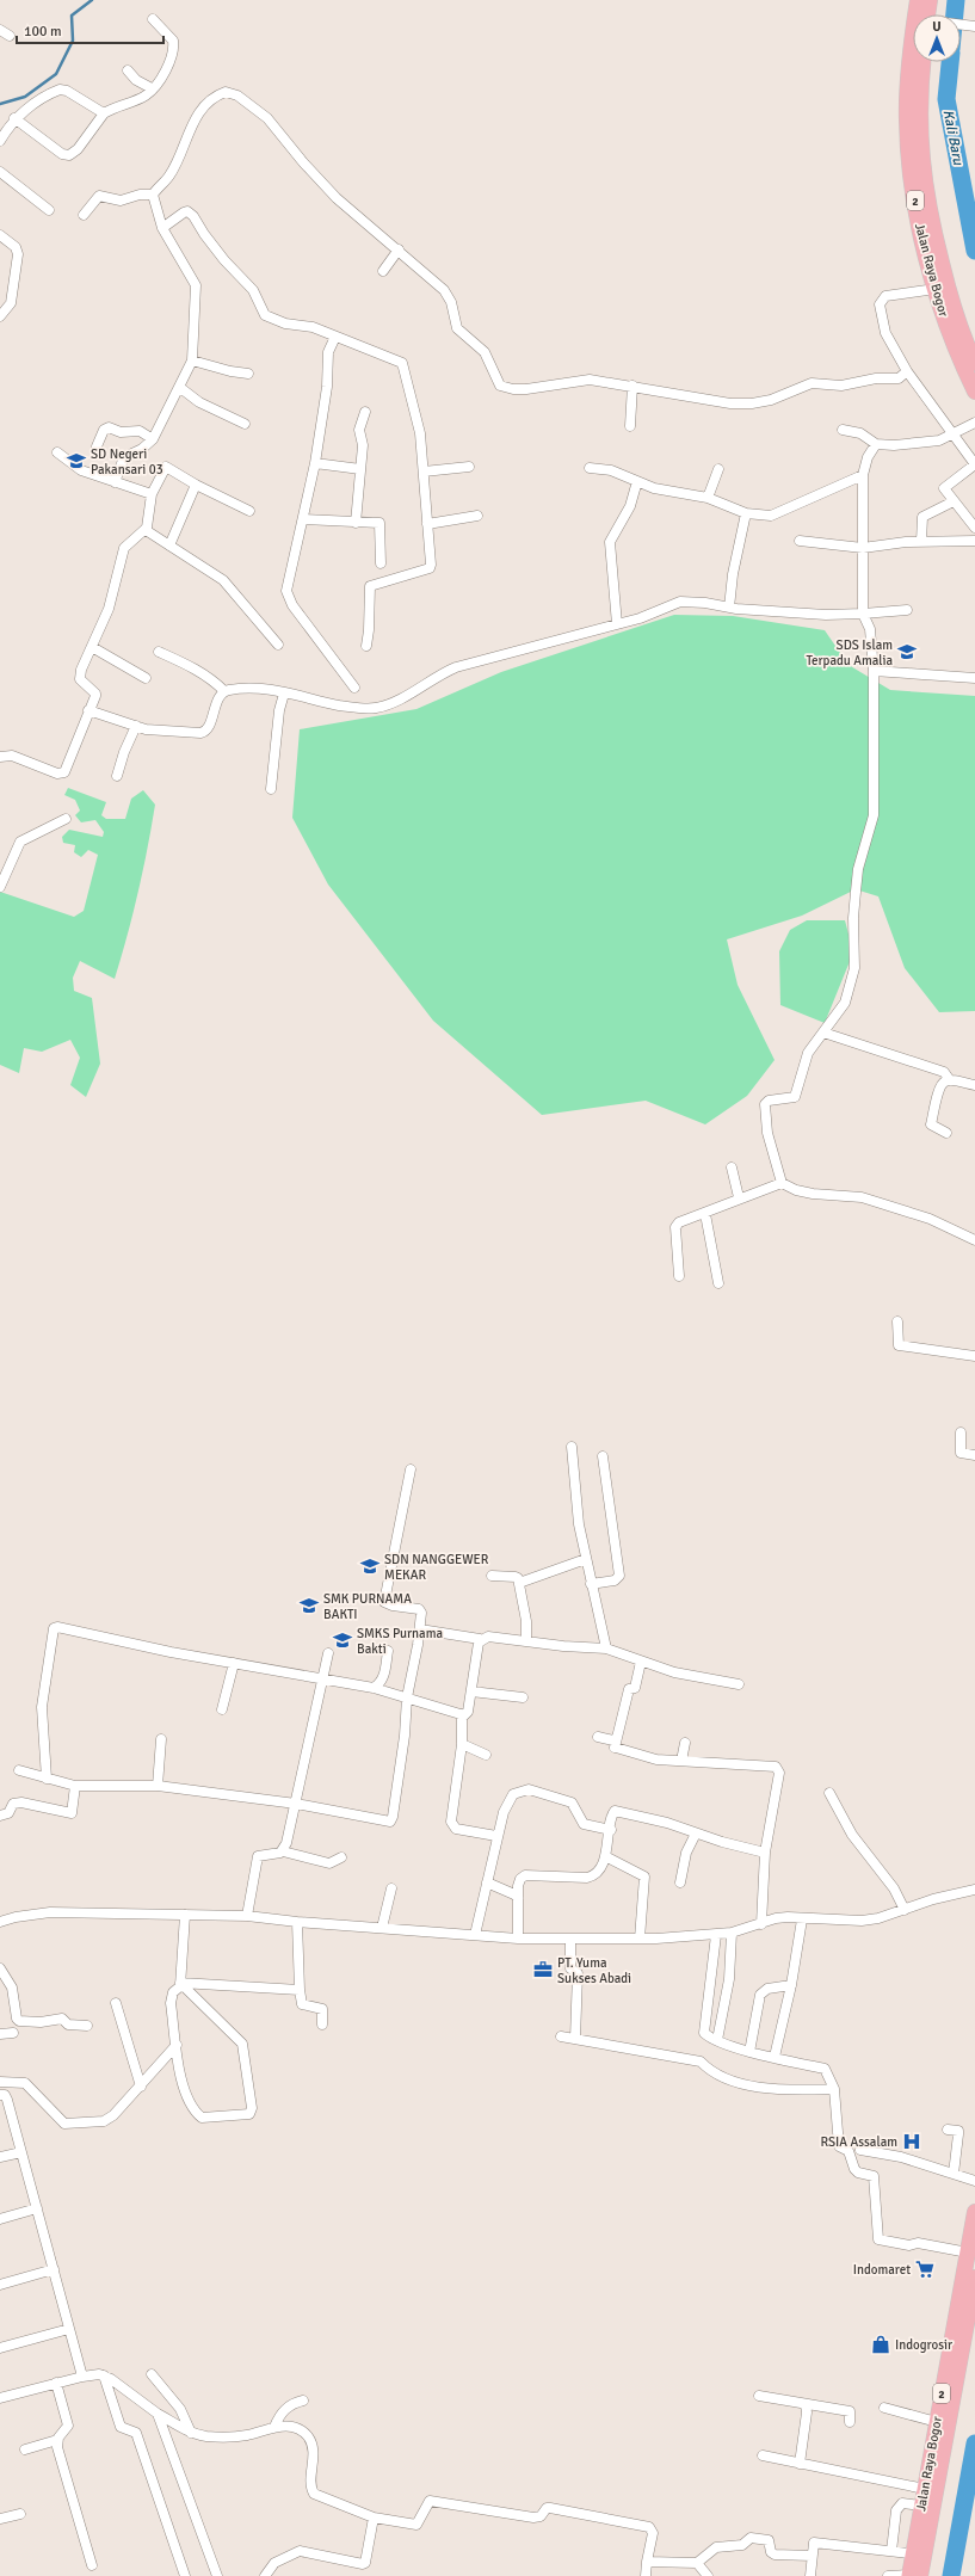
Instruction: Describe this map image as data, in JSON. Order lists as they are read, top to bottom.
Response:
{
  "streets": {
    "highway": ["2", "Jalan Raya Bogor"]
  },
  "water": ["Kali Baru"],
  "places": {
    "school or university": [
      "SD Negeri Pakansari 03",
      "SDS Islam Terpadu Amalia",
      "SDN NANGGEWER MEKAR",
      "SMK PURNAMA BAKTI",
      "SMKS Purnama Bakti"
    ],
    "office": ["PT. Yuma Sukses Abadi"],
    "hospital": ["RSIA Assalam"],
    "supermarket": ["Indomaret"],
    "shop": ["Indogrosir"]
  },
  "scale_bar": "100 m",
  "north": "top"
}
